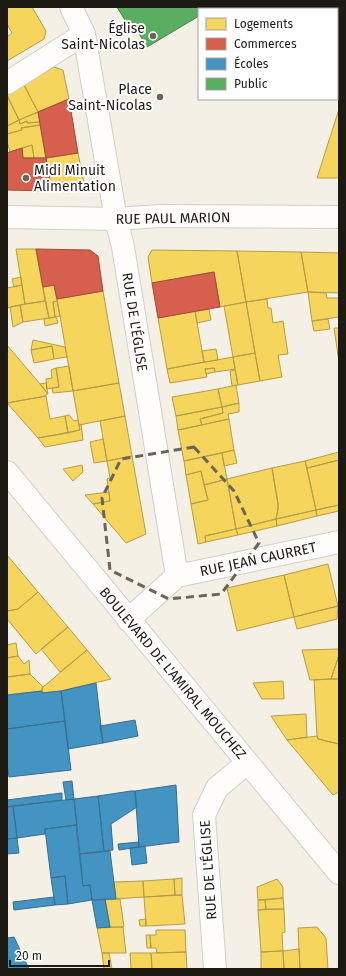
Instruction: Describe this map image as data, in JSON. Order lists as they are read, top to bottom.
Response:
{
  "streets": {
    "street": [
      "RUE PAUL MARION",
      "RUE DE L'ÉGLISE",
      "RUE JEAN CAURRET",
      "BOULEVARD DE L'AMIRAL MOUCHEZ"
    ]
  },
  "crossings": [
    ["RUE PAUL MARION", "RUE DE L'ÉGLISE"],
    ["RUE DE L'ÉGLISE", "RUE JEAN CAURRET"],
    ["RUE DE L'ÉGLISE", "BOULEVARD DE L'AMIRAL MOUCHEZ"]
  ],
  "places": ["Église Saint-Nicolas", "Place Saint-Nicolas", "Midi Minuit Alimentation"],
  "legend": [
    "Logements",
    "Commerces",
    "Écoles",
    "Public"
  ],
  "scale_bar": "20 m"
}
